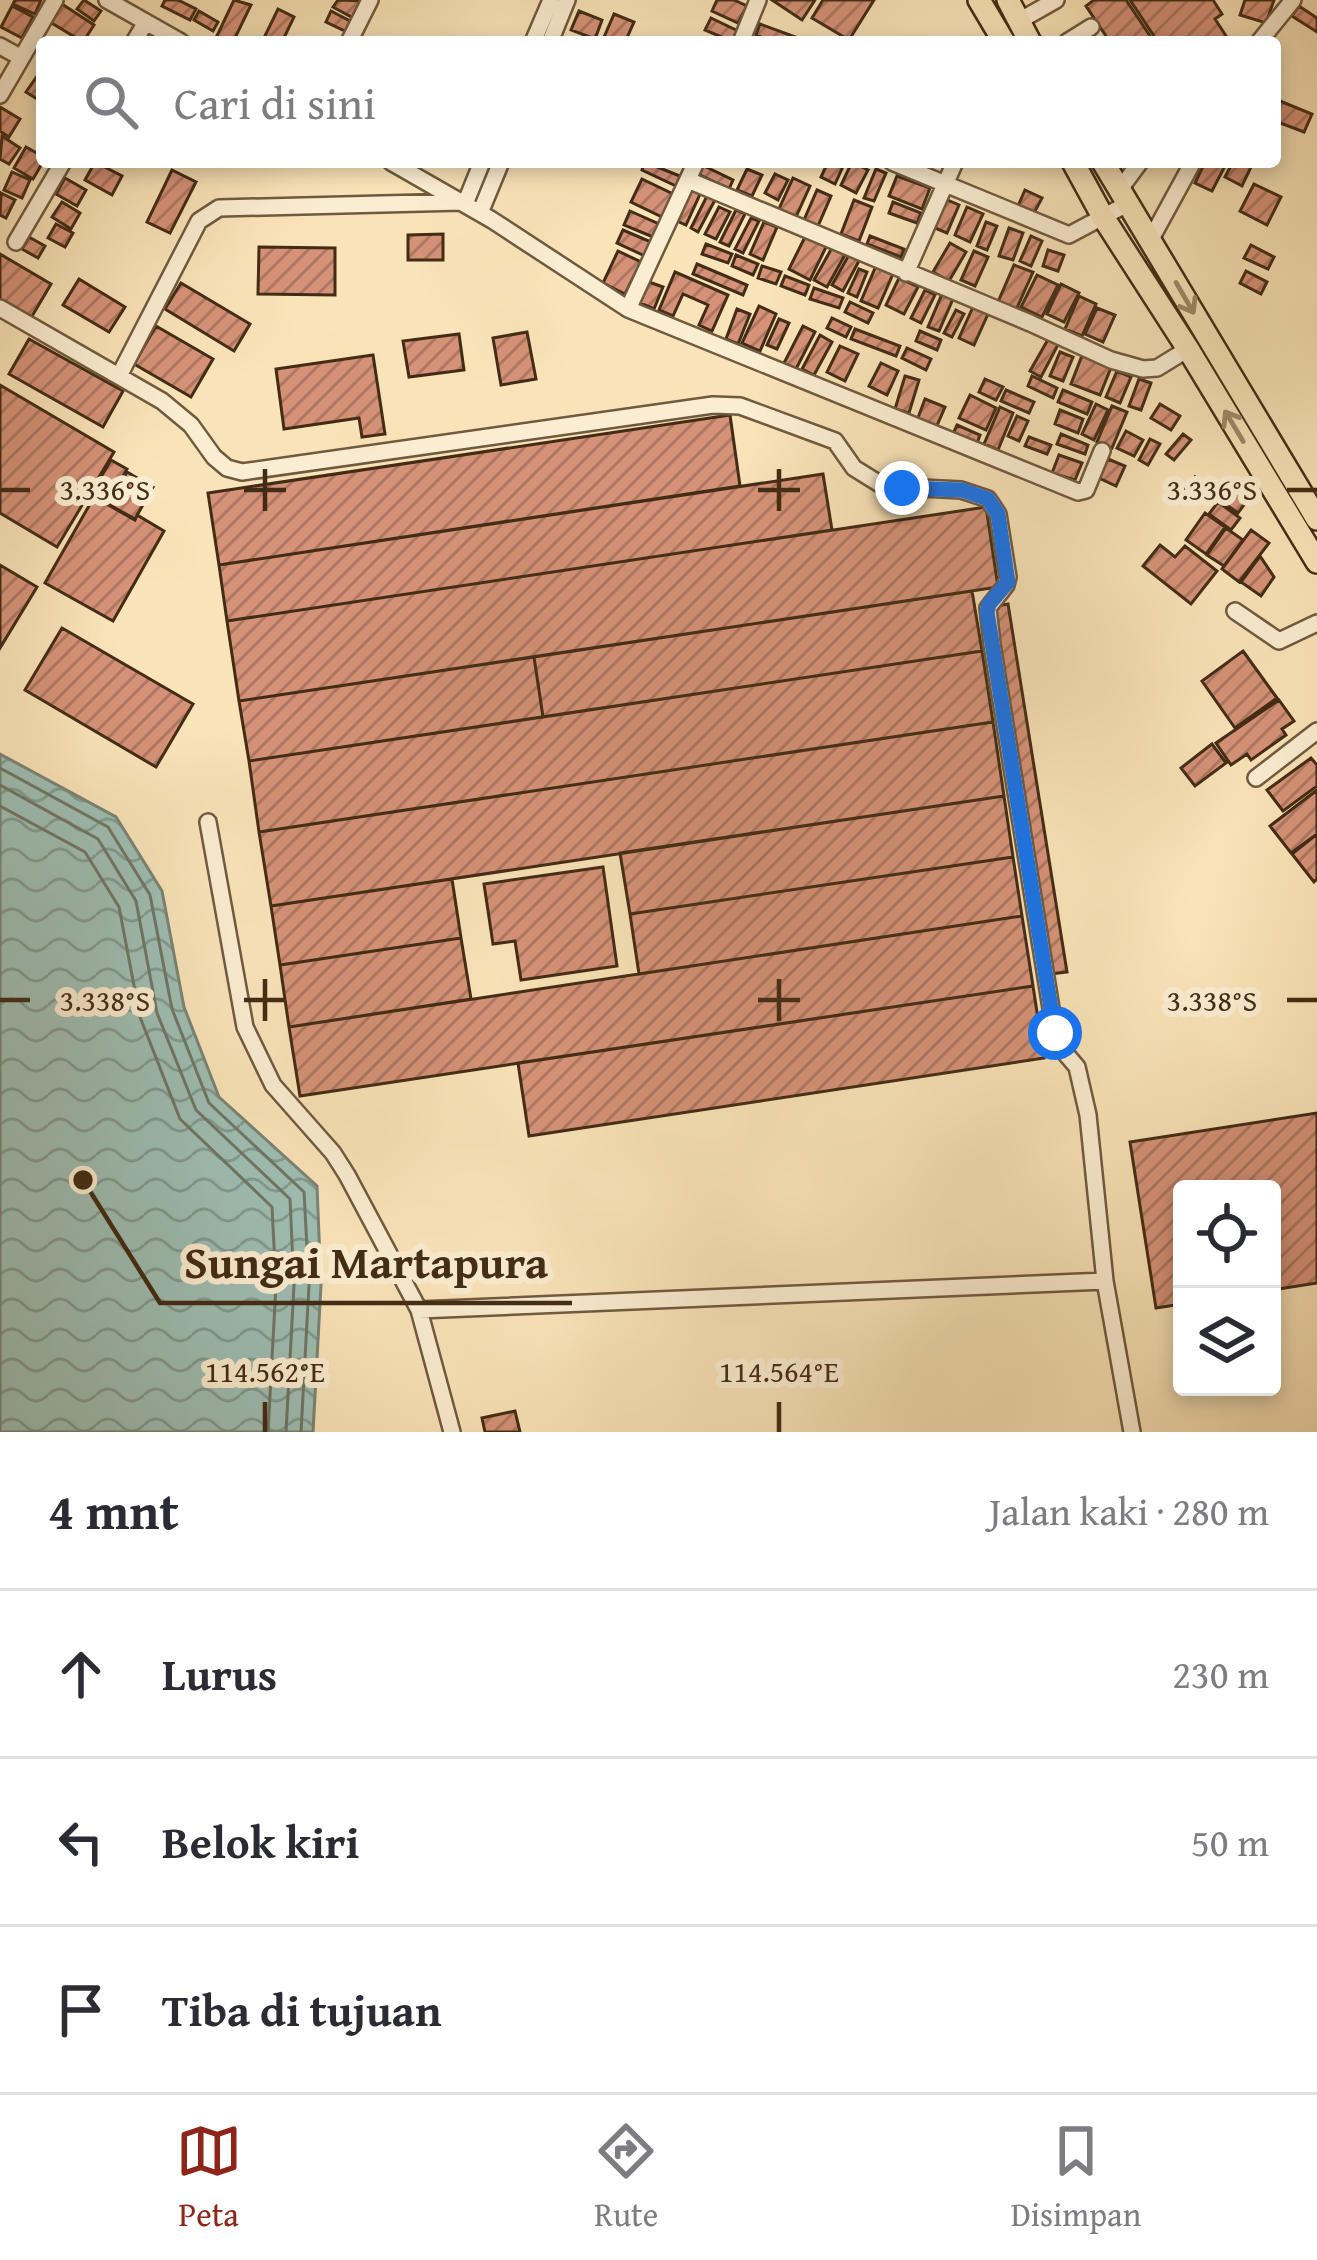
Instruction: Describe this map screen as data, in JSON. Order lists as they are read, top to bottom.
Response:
{
  "places": ["Sungai Martapura"],
  "page": {
    "search": "Cari di sini",
    "heading": ["4 mnt", "Jalan kaki · 280 m"],
    "list": [
      ["Lurus", "230 m"],
      ["Belok kiri", "50 m"],
      "Tiba di tujuan"
    ],
    "nav": ["Peta", "Rute", "Disimpan"]
  },
  "coordinates": [
    "3.336°S",
    "3.338°S",
    "114.562°E",
    "114.564°E"
  ]
}
